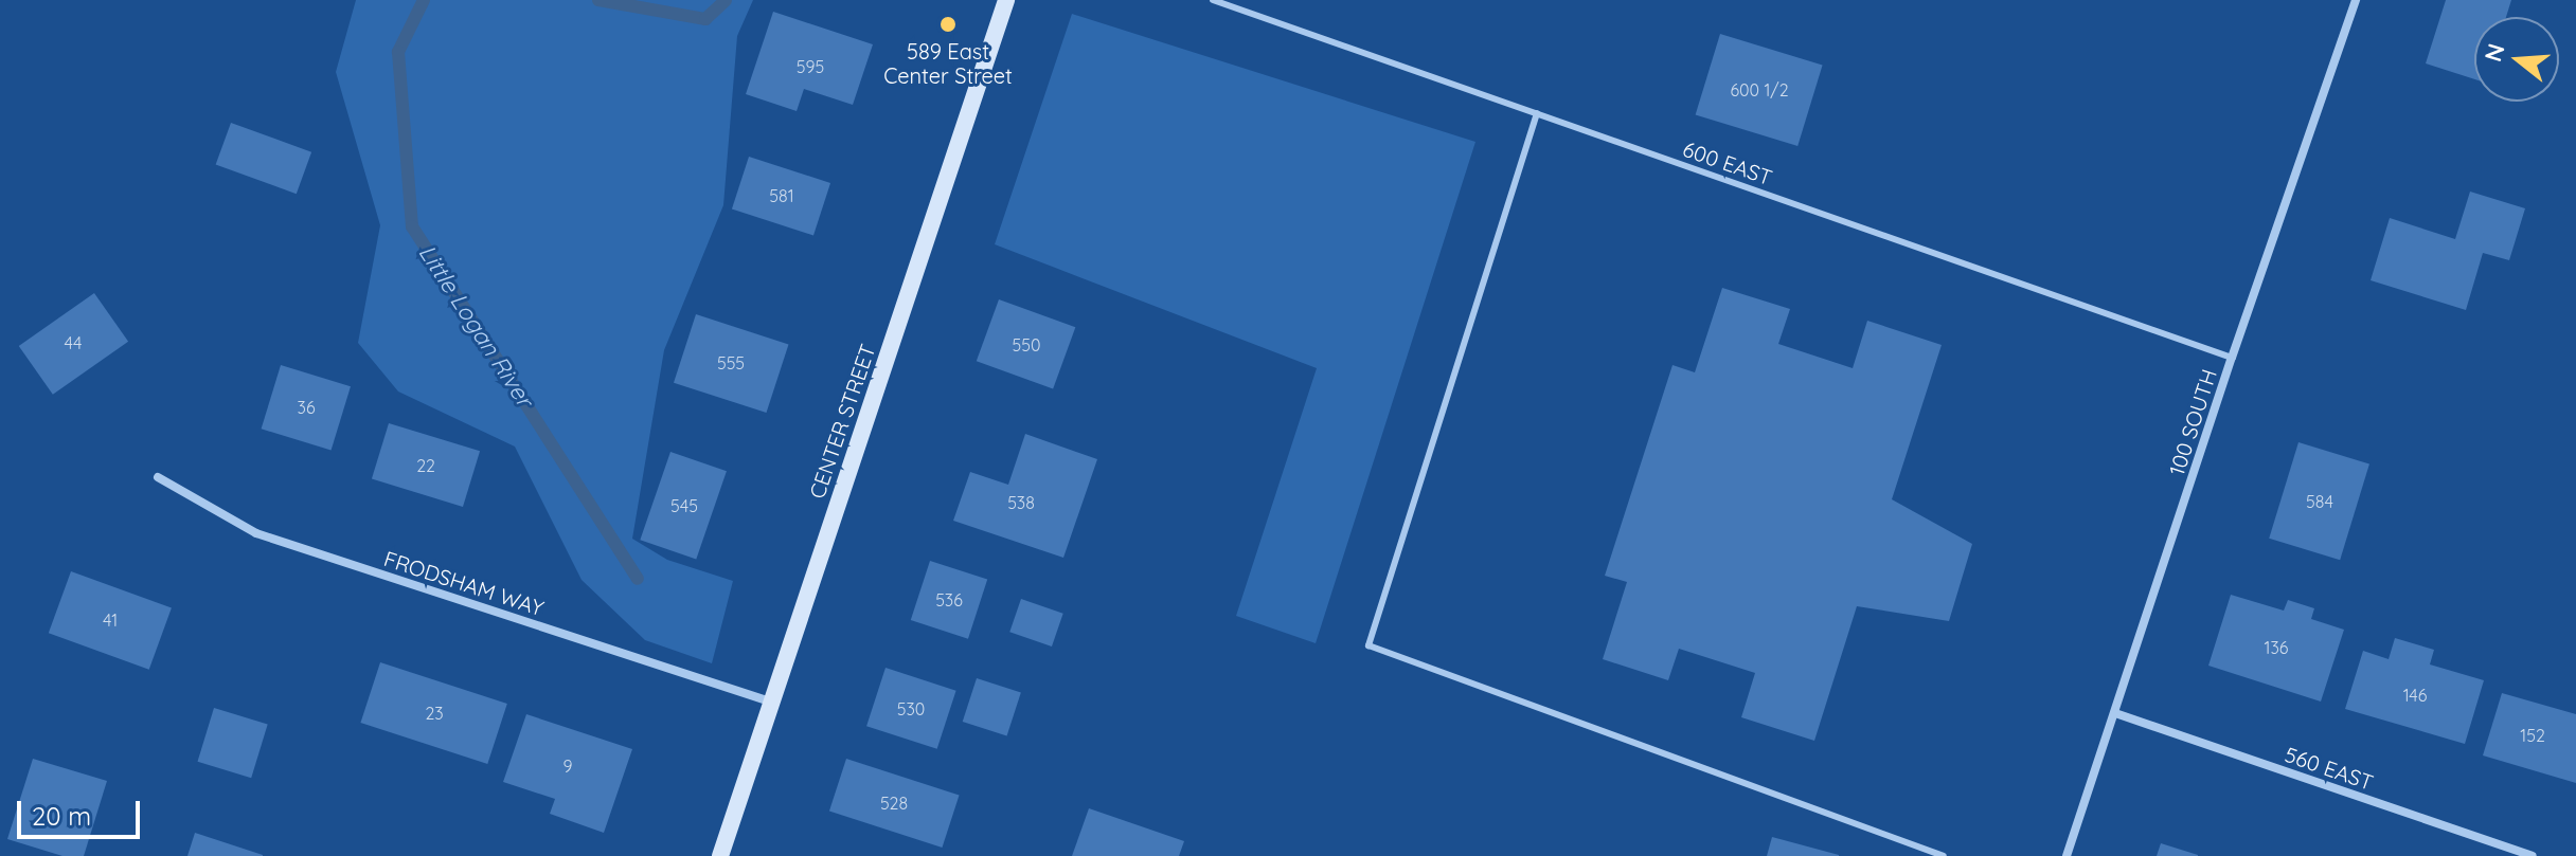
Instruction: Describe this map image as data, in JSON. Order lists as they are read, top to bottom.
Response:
{
  "streets": {
    "street": [
      "CENTER STREET",
      "100 SOUTH",
      "FRODSHAM WAY",
      "560 EAST"
    ],
    "lane": ["600 EAST"]
  },
  "crossings": [
    ["600 EAST", "100 SOUTH"],
    ["CENTER STREET", "FRODSHAM WAY"],
    ["100 SOUTH", "560 EAST"]
  ],
  "water": ["Little Logan River"],
  "places": ["589 East Center Street"],
  "house_numbers": [
    "595",
    "600 1/2",
    "581",
    "44",
    "550",
    "555",
    "36",
    "22",
    "584",
    "538",
    "545",
    "536",
    "41",
    "136",
    "146",
    "530",
    "23",
    "152",
    "9",
    "528"
  ],
  "scale_bar": "20 m",
  "north": "left"
}
